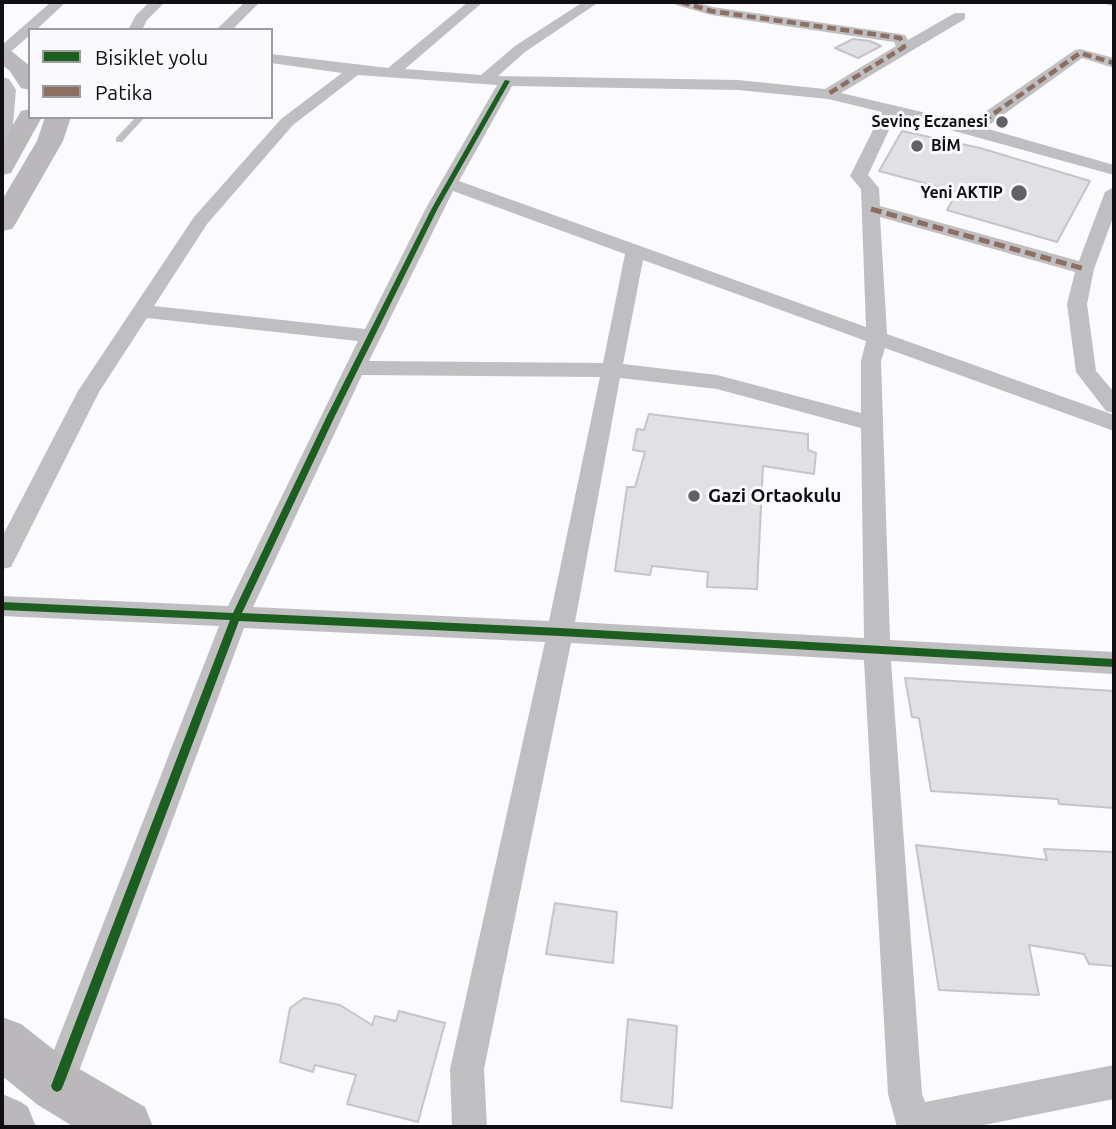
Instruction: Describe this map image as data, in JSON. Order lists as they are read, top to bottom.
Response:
{
  "places": [
    "Sevinç Eczanesi",
    "BİM",
    "Yeni AKTIP",
    "Gazi Ortaokulu"
  ],
  "legend": ["Bisiklet yolu", "Patika"]
}
